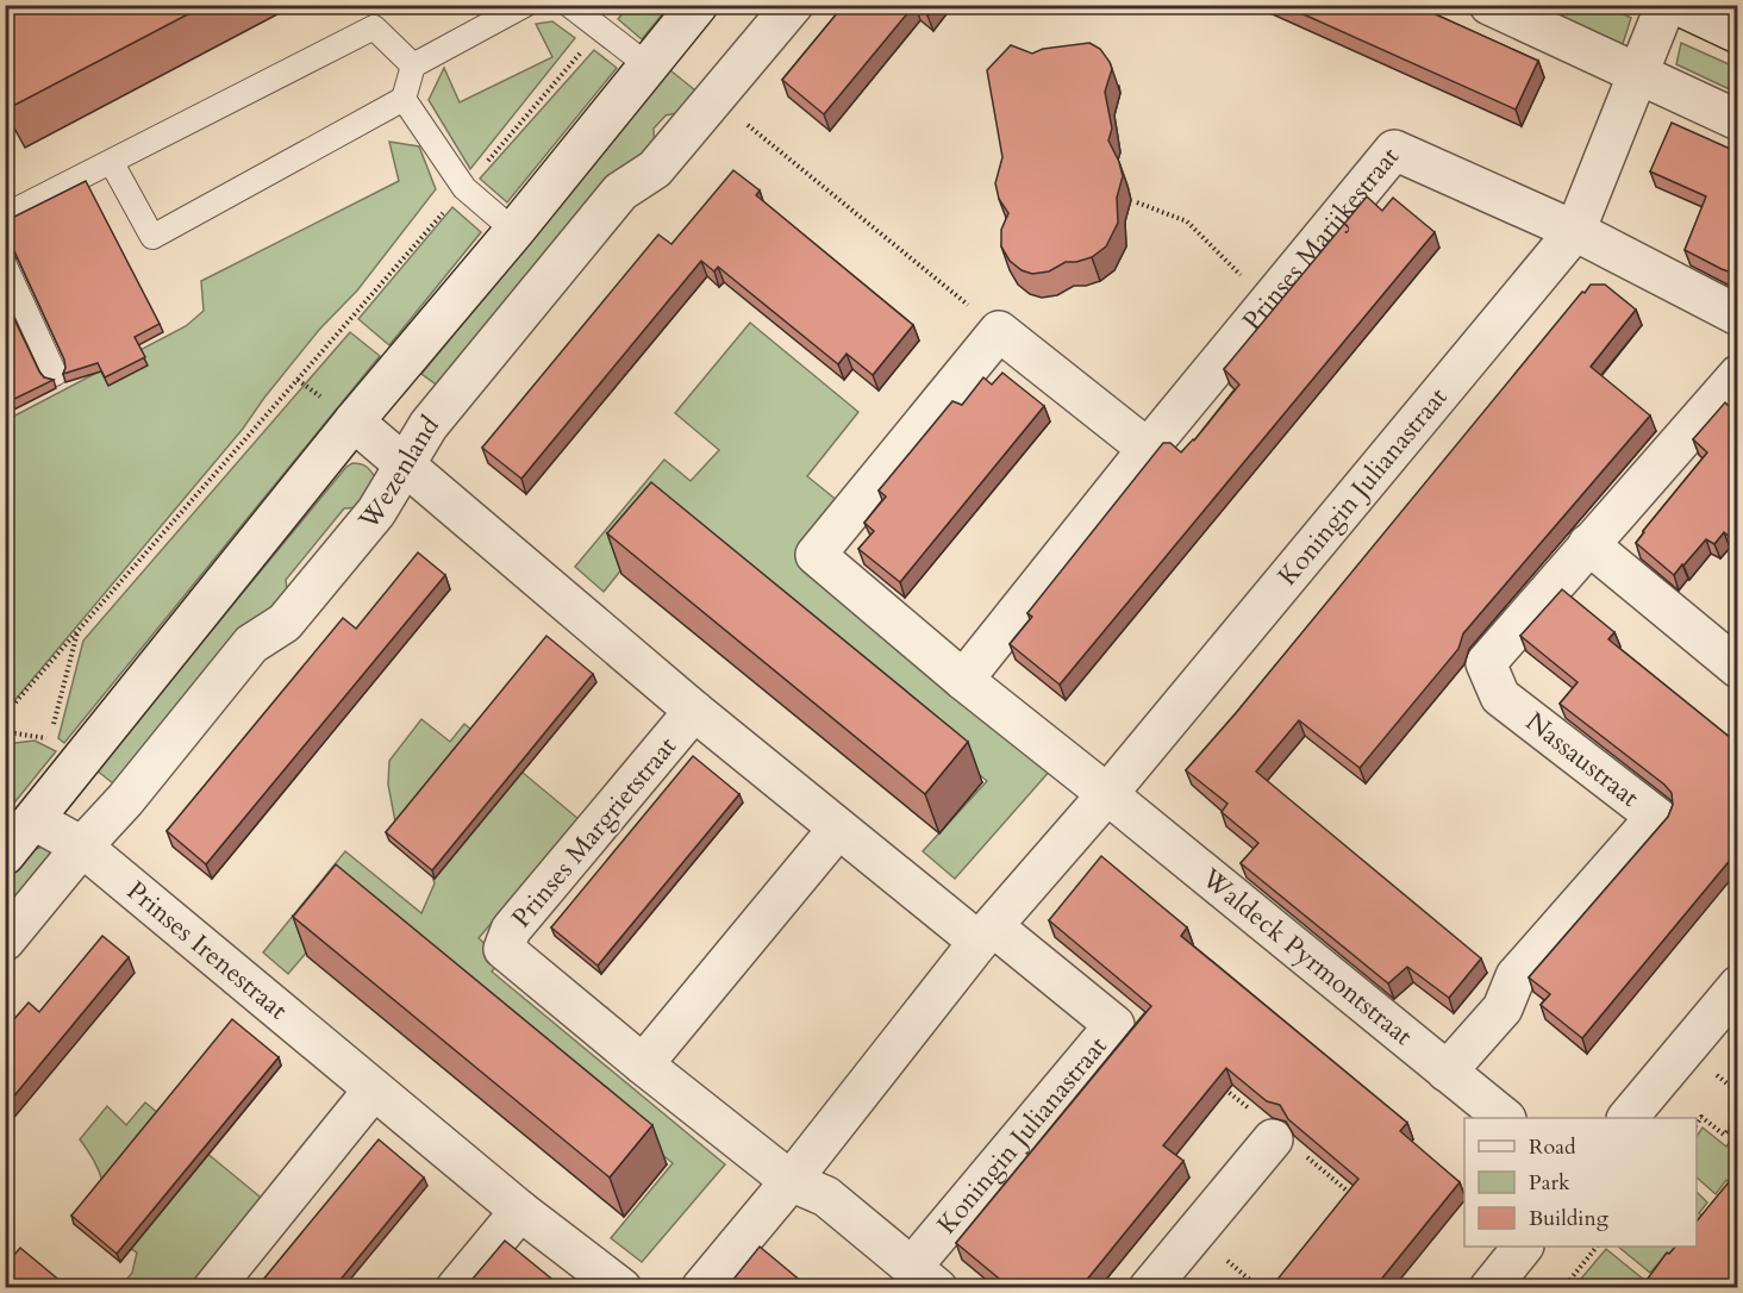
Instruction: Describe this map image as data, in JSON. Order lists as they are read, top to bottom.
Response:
{
  "streets": {
    "street": [
      "Prinses Marijkestraat",
      "Wezenland",
      "Koningin Julianastraat",
      "Nassaustraat",
      "Prinses Margrietstraat",
      "Prinses Irenestraat",
      "Waldeck Pyrmontstraat"
    ]
  },
  "crossings": [
    ["Prinses Marijkestraat", "Koningin Julianastraat"],
    ["Wezenland", "Prinses Margrietstraat"],
    ["Wezenland", "Prinses Irenestraat"],
    ["Koningin Julianastraat", "Prinses Margrietstraat"],
    ["Koningin Julianastraat", "Waldeck Pyrmontstraat"],
    ["Nassaustraat", "Waldeck Pyrmontstraat"]
  ],
  "legend": ["Road", "Park", "Building"]
}
